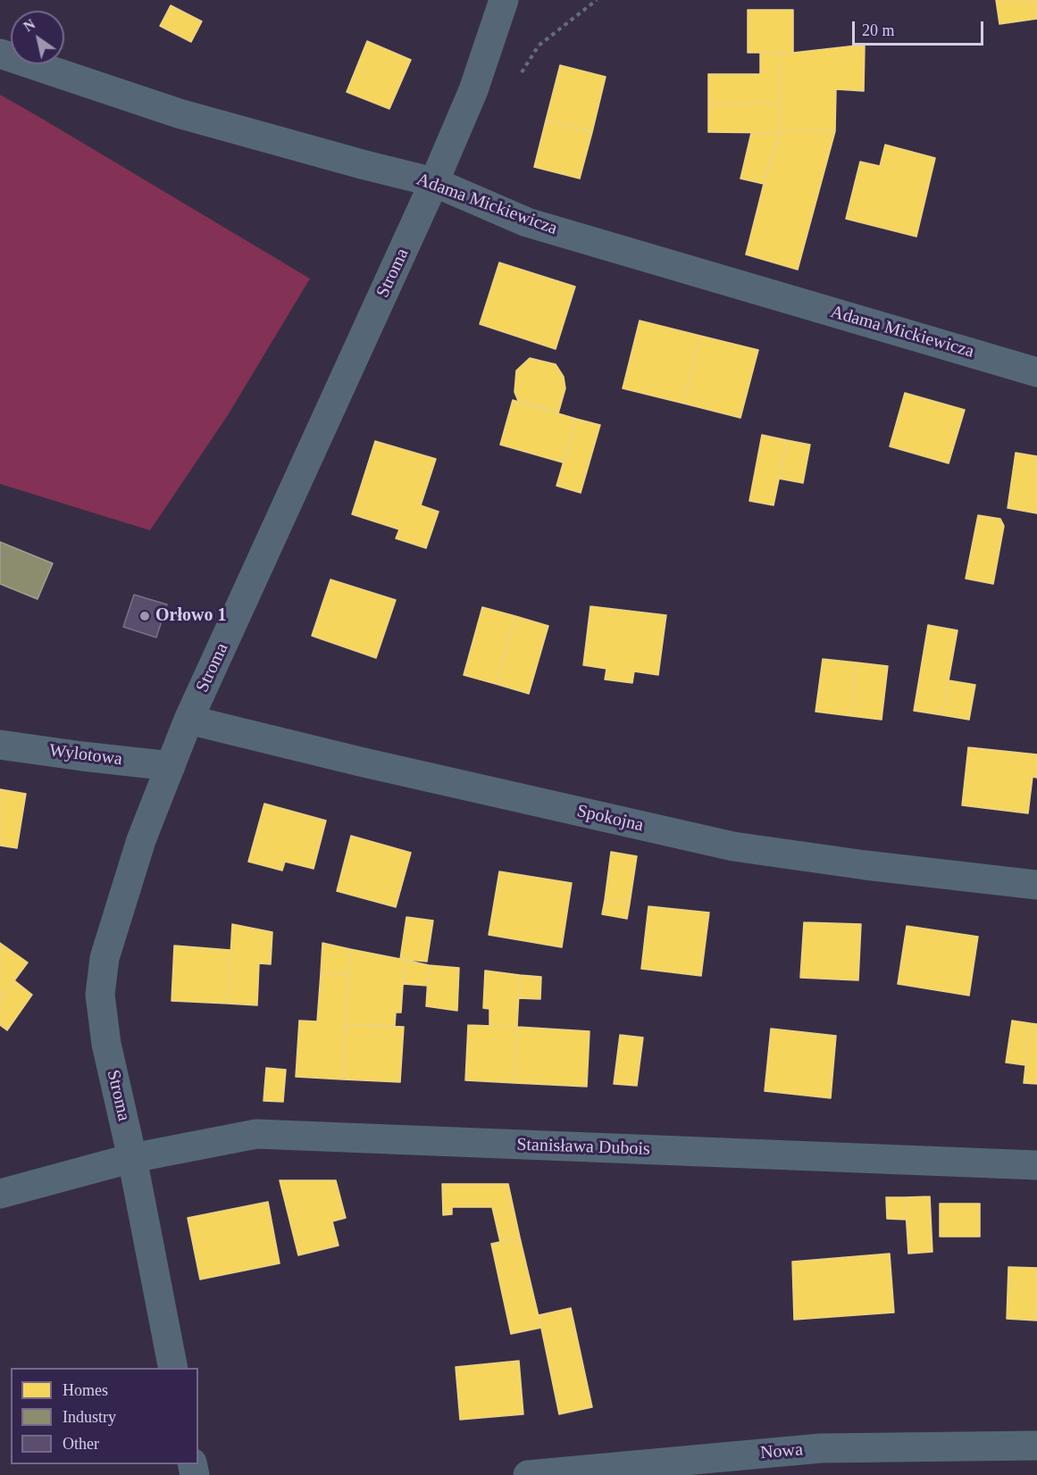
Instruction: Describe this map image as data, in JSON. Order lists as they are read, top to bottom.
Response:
{
  "streets": {
    "street": [
      "Adama Mickiewicza",
      "Stroma",
      "Wylotowa",
      "Spokojna",
      "Stanisława Dubois",
      "Nowa"
    ]
  },
  "crossings": [
    ["Adama Mickiewicza", "Stroma"],
    ["Stroma", "Wylotowa"],
    ["Stroma", "Spokojna"],
    ["Stroma", "Stanisława Dubois"]
  ],
  "places": ["Orłowo 1"],
  "legend": ["Homes", "Industry", "Other"],
  "scale_bar": "20 m",
  "north": "top left"
}
